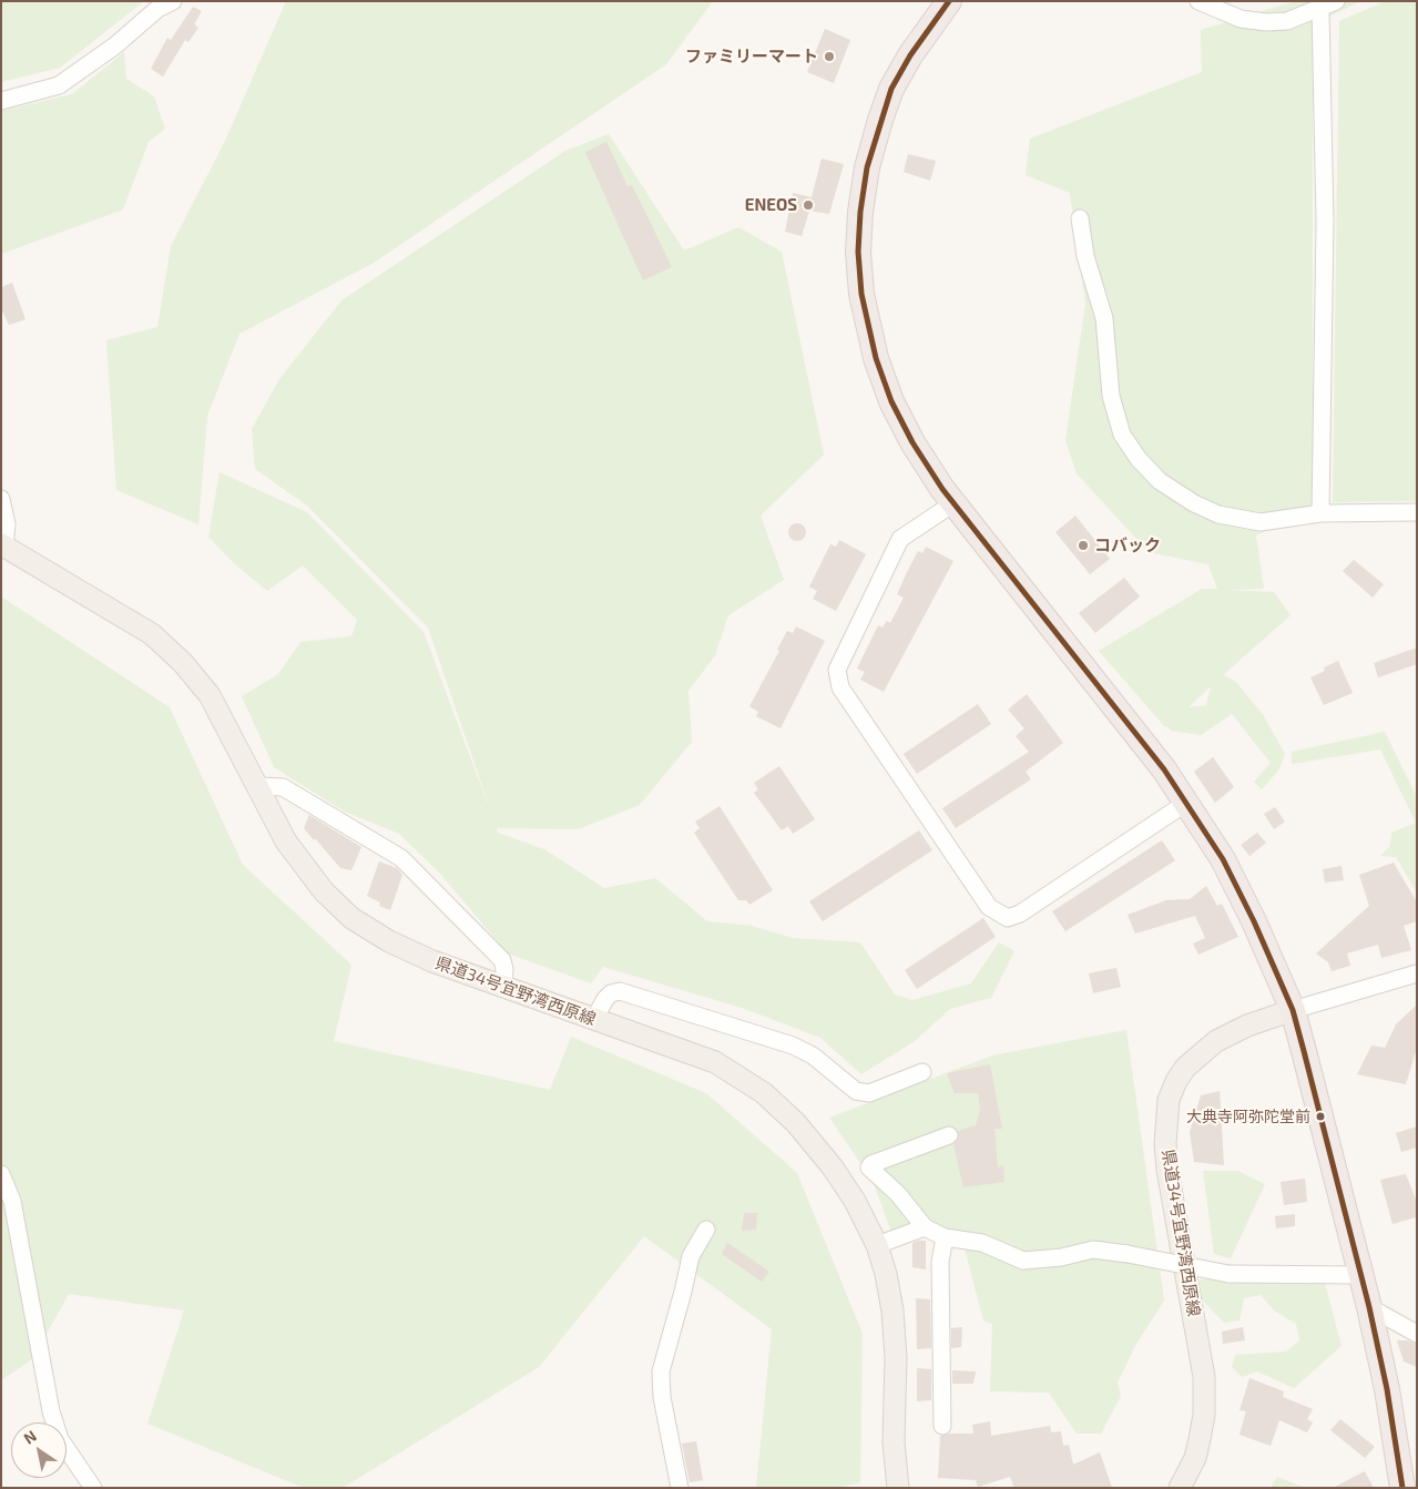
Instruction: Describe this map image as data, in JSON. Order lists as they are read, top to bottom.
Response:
{
  "streets": {
    "main road": ["県道34号宜野湾西原線"]
  },
  "places": [
    "ファミリーマート",
    "ENEOS",
    "コバック",
    "大典寺阿弥陀堂前"
  ],
  "north": "top left"
}
